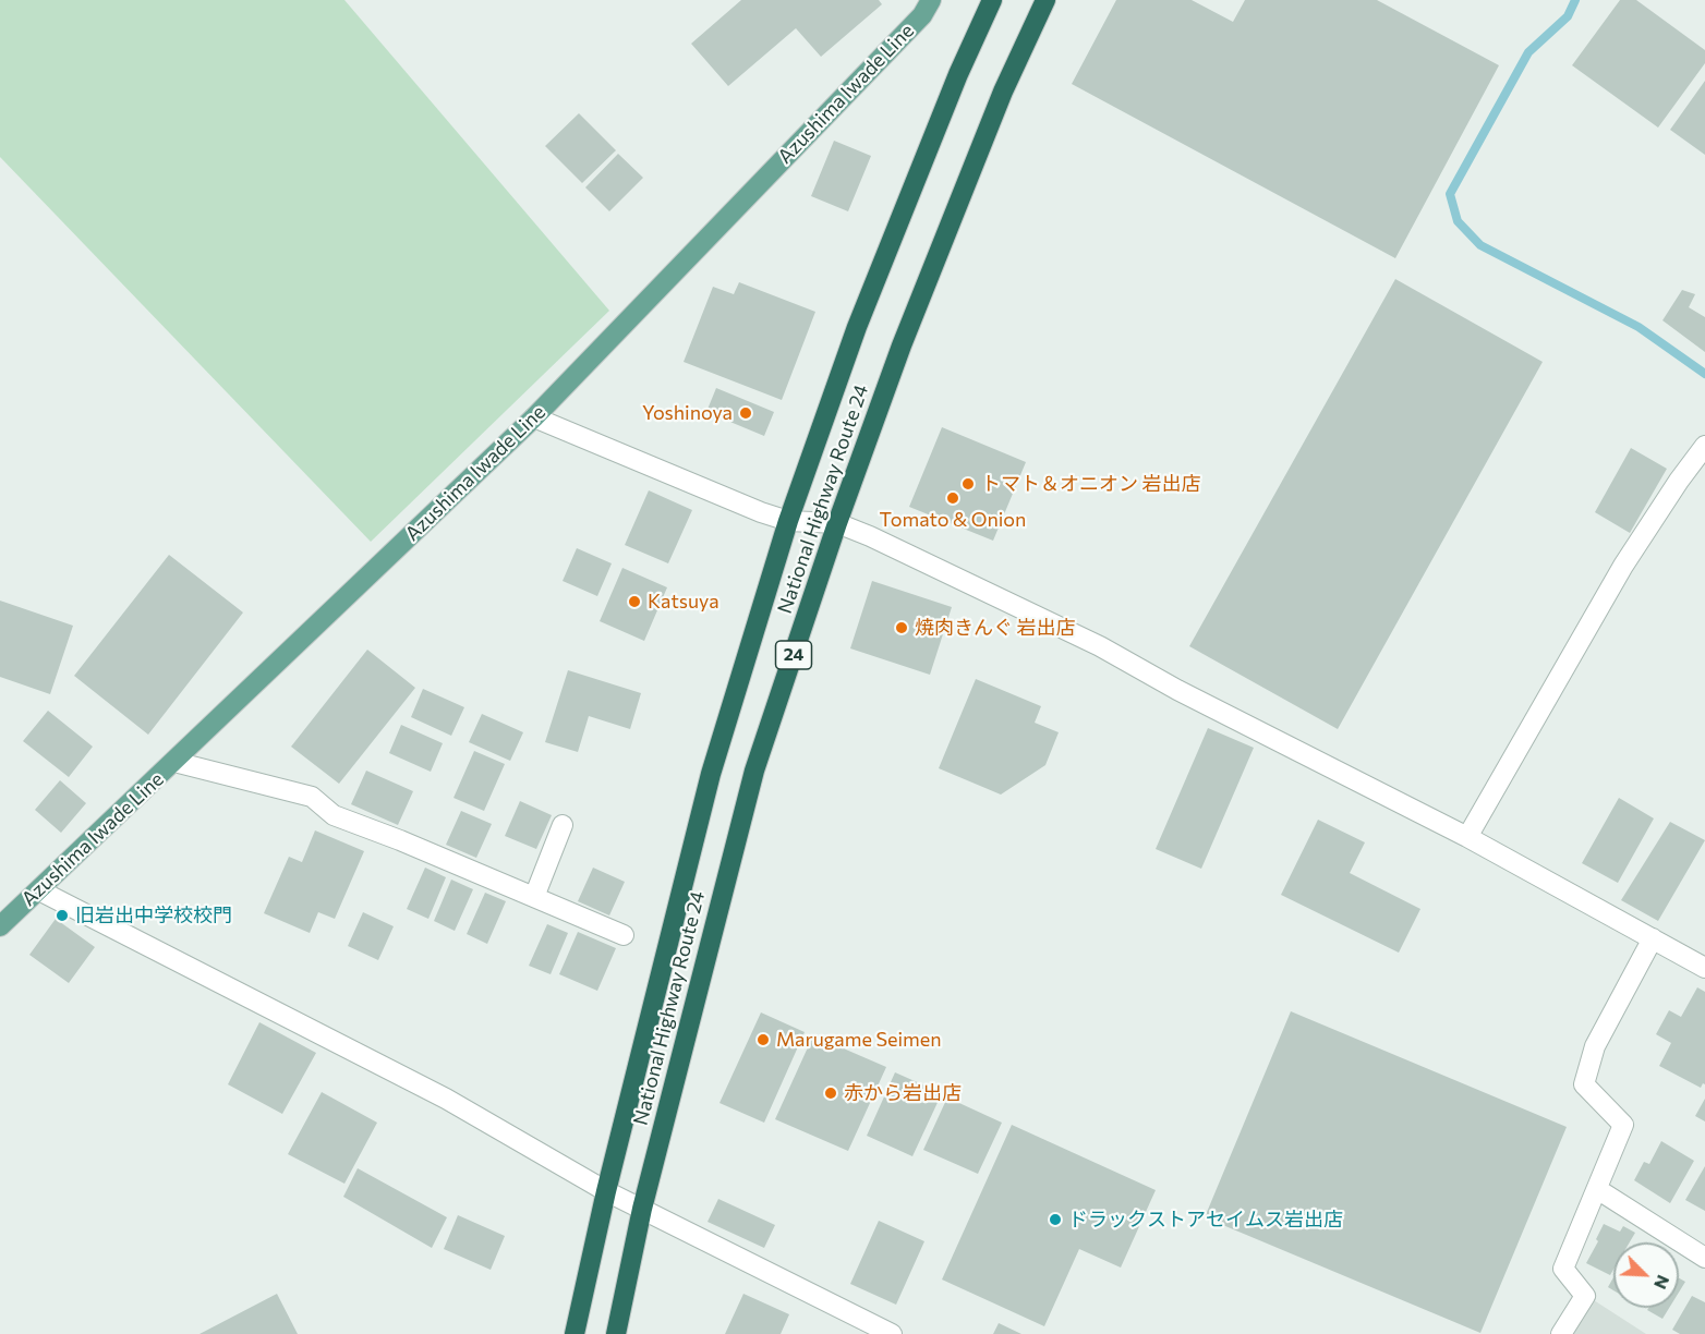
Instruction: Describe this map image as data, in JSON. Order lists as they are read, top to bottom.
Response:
{
  "streets": {
    "highway": ["National Highway Route 24", "24"],
    "main road": ["Azushima Iwade Line"]
  },
  "places": [
    "Yoshinoya",
    "トマト＆オニオン 岩出店",
    "Tomato & Onion",
    "Katsuya",
    "焼肉きんぐ 岩出店",
    "旧岩出中学校校門",
    "Marugame Seimen",
    "赤から岩出店",
    "ドラックストアセイムス岩出店"
  ],
  "north": "bottom right"
}
